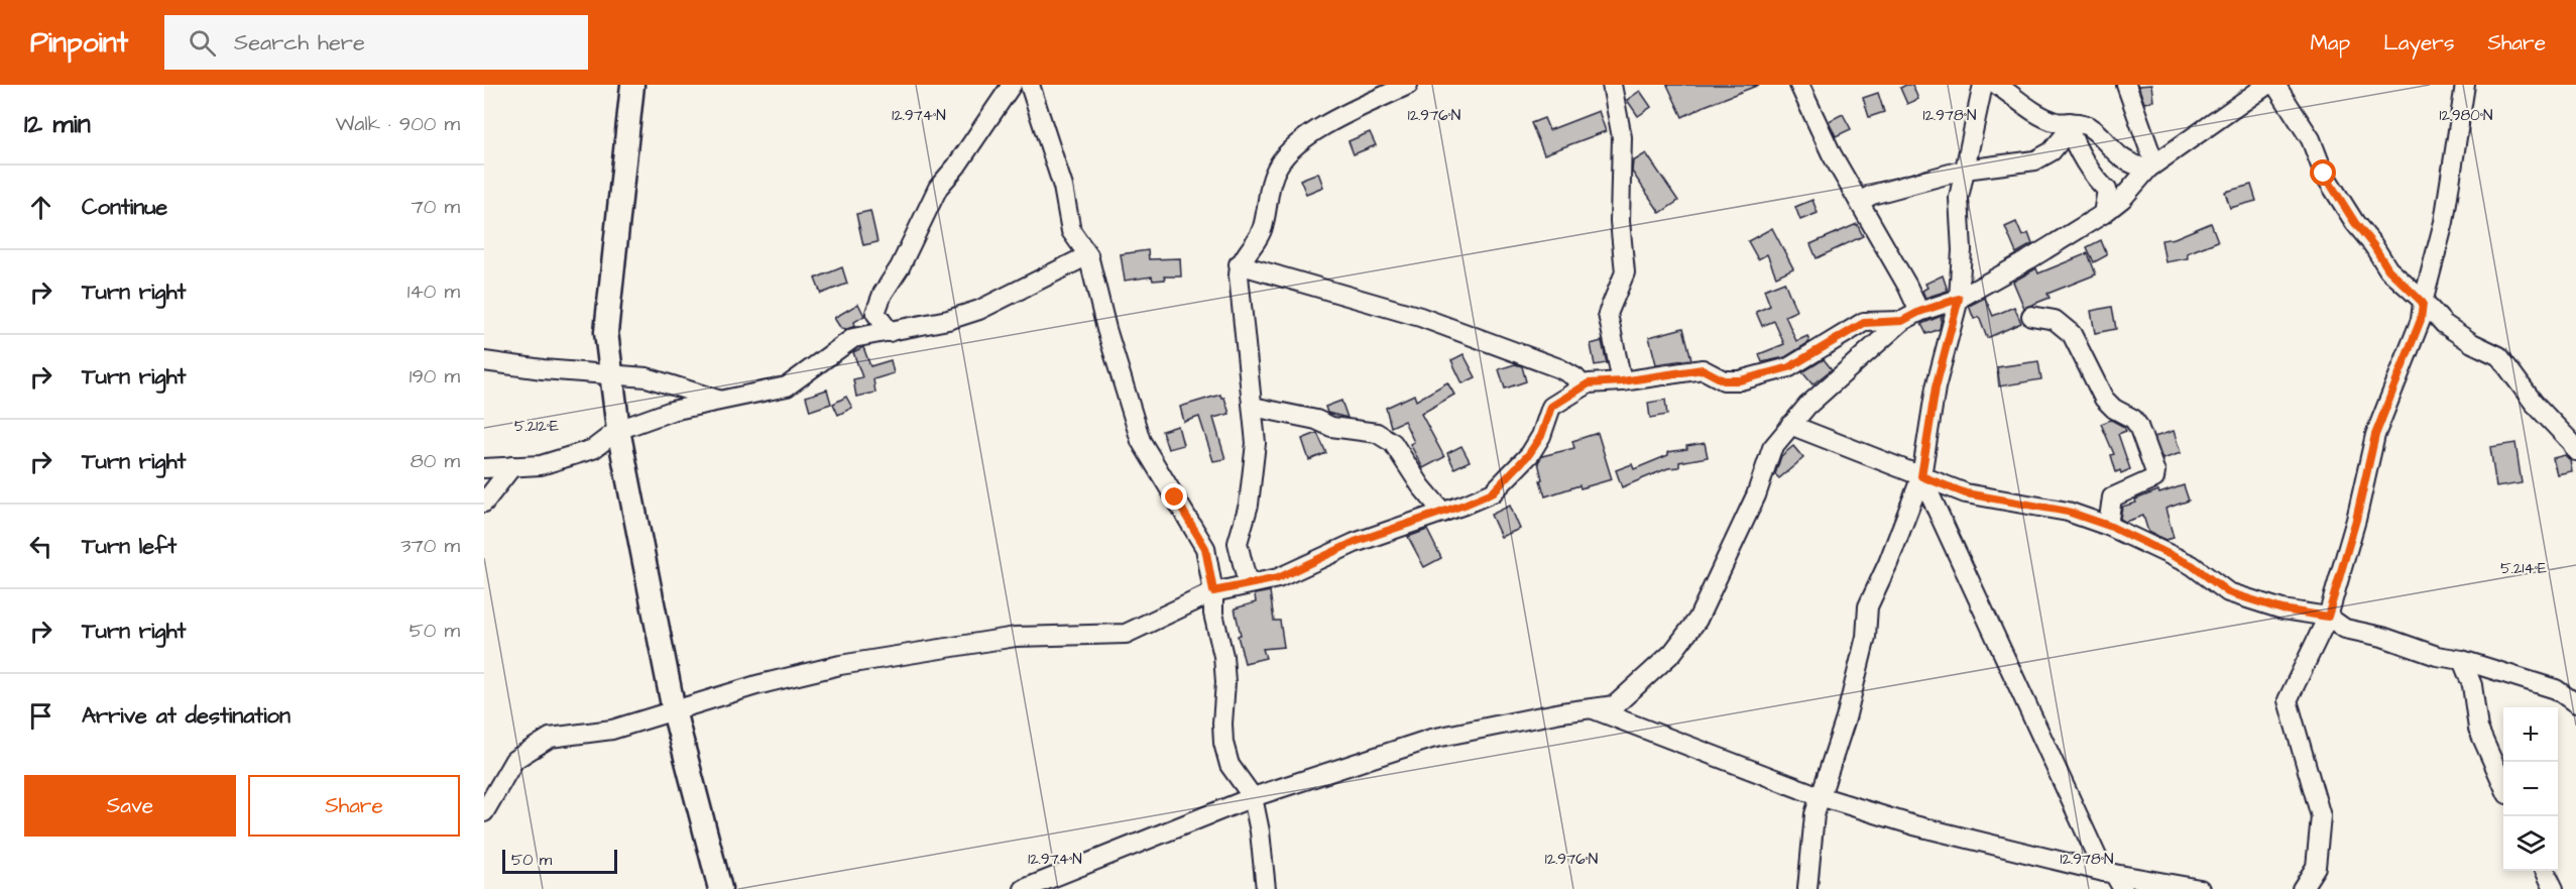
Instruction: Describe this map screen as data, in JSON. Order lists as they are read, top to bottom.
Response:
{
  "scale_bar": "50 m",
  "page": {
    "header": "Pinpoint",
    "search": "Search here",
    "nav": ["Map", "Layers", "Share"],
    "heading": ["12 min", "Walk · 900 m"],
    "list": [
      ["Continue", "70 m"],
      ["Turn right", "140 m"],
      ["Turn right", "190 m"],
      ["Turn right", "80 m"],
      ["Turn left", "370 m"],
      ["Turn right", "50 m"],
      "Arrive at destination"
    ],
    "map_buttons": ["+", "−"],
    "buttons": ["Save", "Share"],
    "scale": "50 m"
  },
  "coordinates": [
    "12.974°N",
    "12.976°N",
    "12.978°N",
    "12.980°N",
    "5.212°E",
    "5.214°E"
  ]
}
